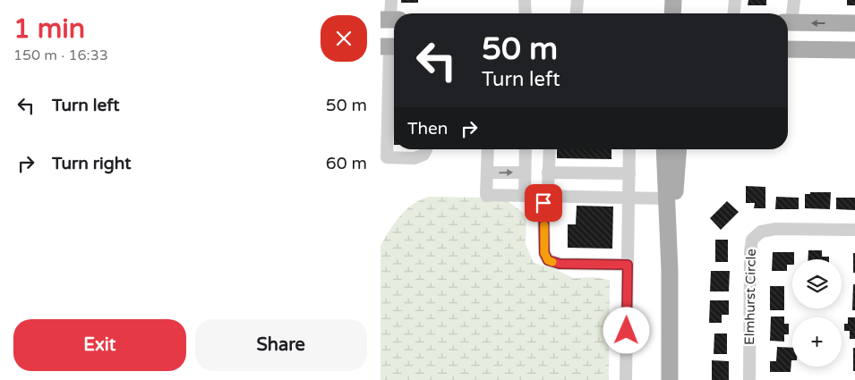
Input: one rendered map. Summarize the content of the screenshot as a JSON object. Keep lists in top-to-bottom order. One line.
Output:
{"streets":{"street":["Elmhurst Circle"]},"page":{"heading":["1 min","150 m · 16:33"],"turn":["50 m","Turn left"],"list":[{"name":"Turn left","value":"50 m"},{"name":"Turn right","value":"60 m"}],"then":"Then","map_buttons":"+","buttons":["Exit","Share"]}}
